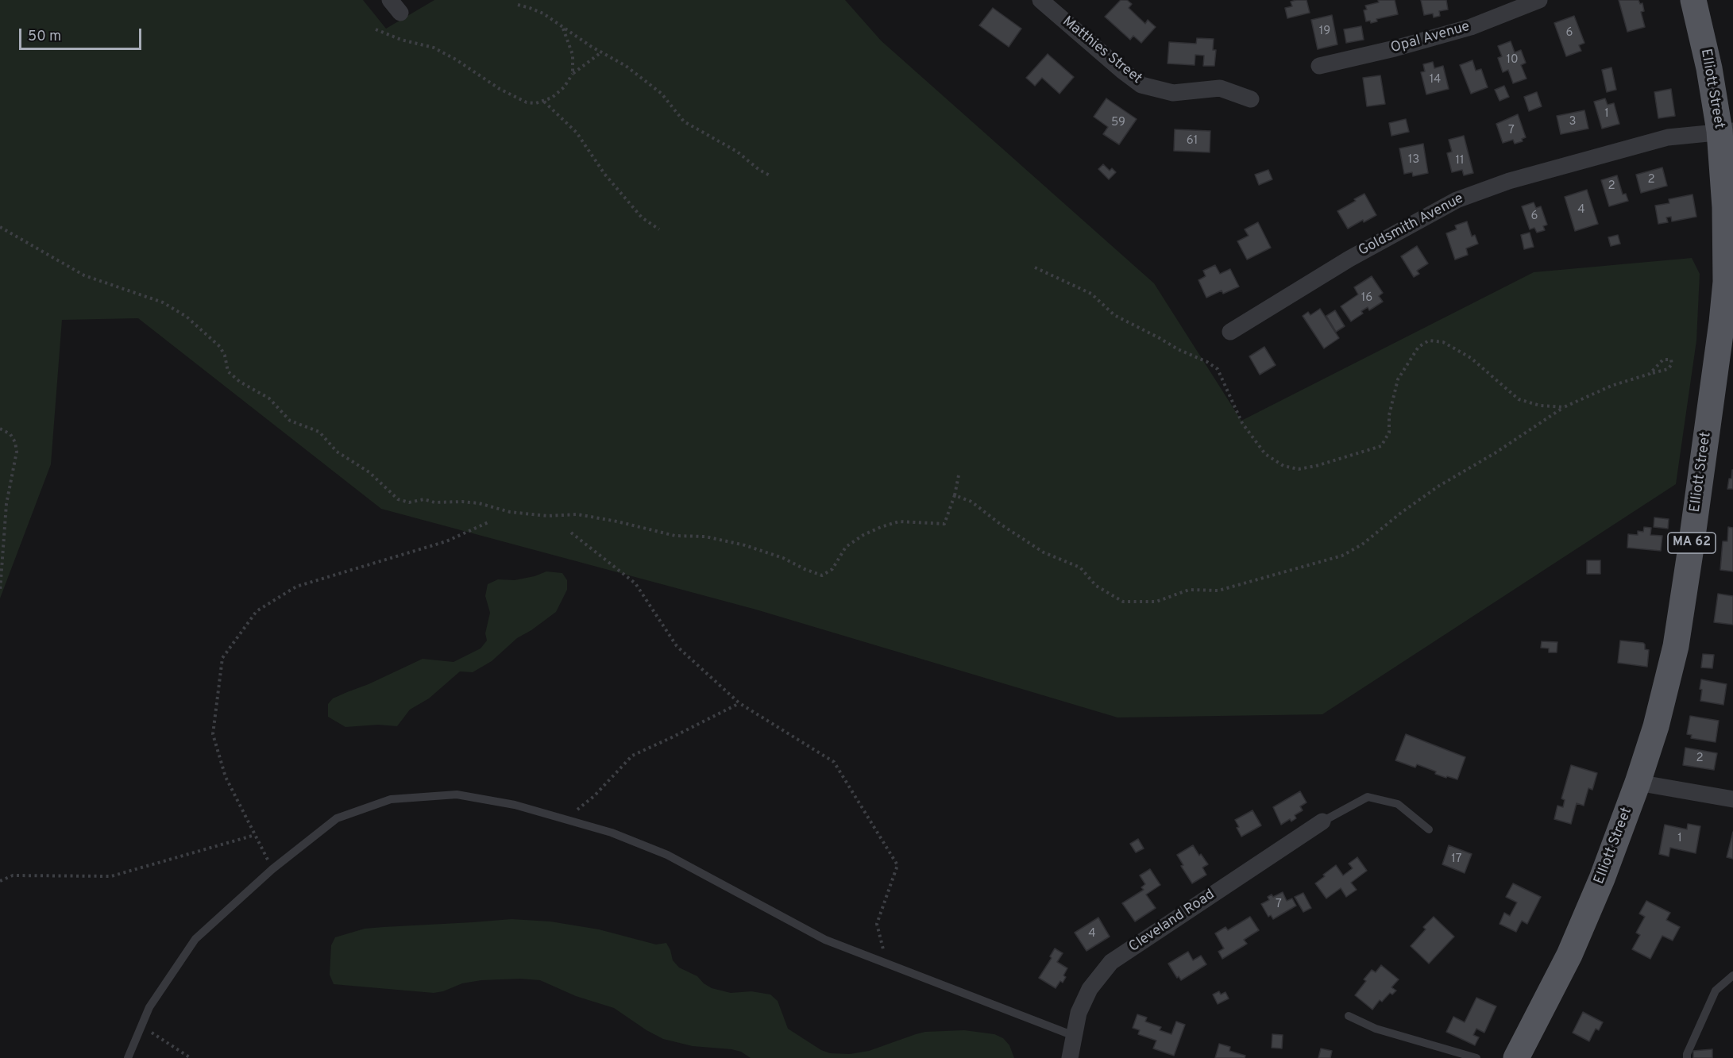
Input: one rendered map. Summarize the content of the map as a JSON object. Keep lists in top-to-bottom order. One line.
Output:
{"streets":{"main road":["Elliott Street","MA 62"],"street":["Opal Avenue","Matthies Street","Goldsmith Avenue","Cleveland Road"]},"crossings":[["Elliott Street","Goldsmith Avenue"]],"house_numbers":["19","6","10","14","1","3","59","7","61","13","11","2","2","4","6","16","2","1","17","7","4"],"scale_bar":"50 m"}
